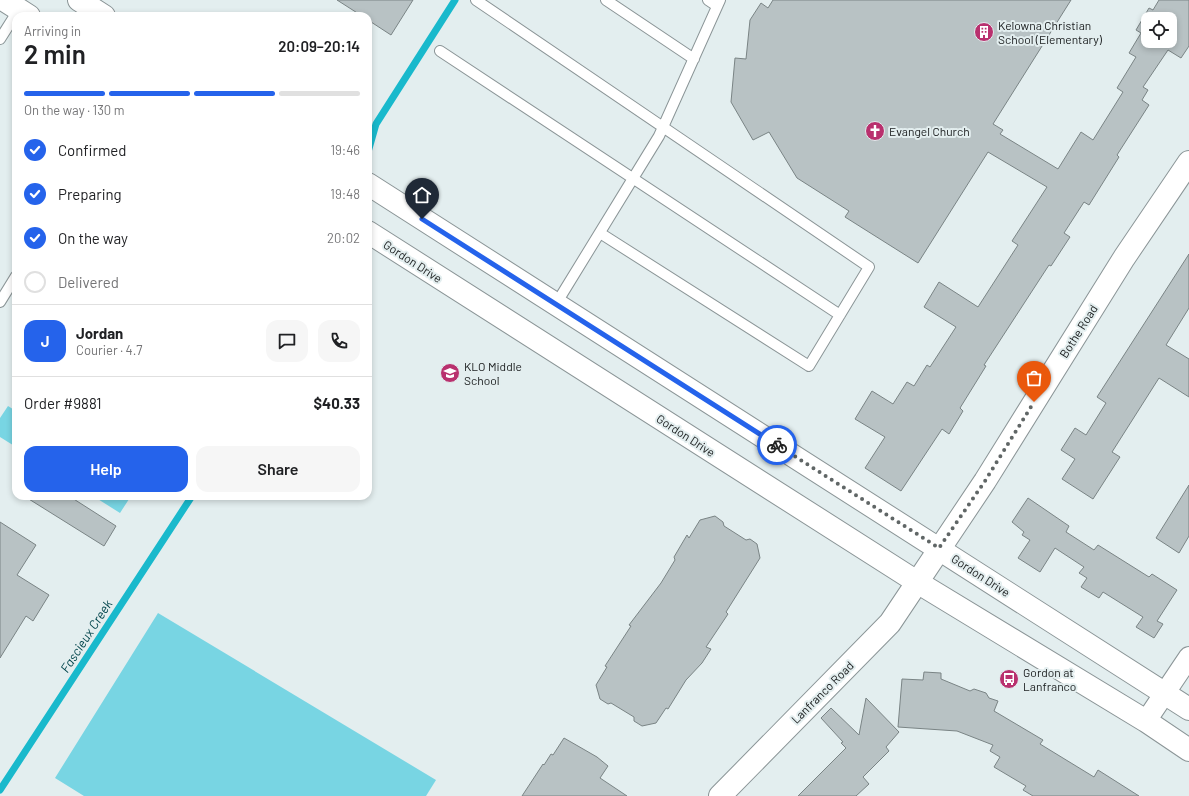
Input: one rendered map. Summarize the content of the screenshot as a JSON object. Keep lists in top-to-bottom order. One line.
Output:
{"streets":{"main road":["Gordon Drive","Bothe Road","Lanfranco Road"]},"crossings":[["Gordon Drive","Bothe Road"],["Gordon Drive","Lanfranco Road"],["Bothe Road","Lanfranco Road"]],"water":["Fascieux Creek"],"places":{"building":["Kelowna Christian School (Elementary)"],"church":["Evangel Church"],"school or university":["KLO Middle School"],"bus stop":["Gordon at Lanfranco"]},"page":{"heading":["2 min","Arriving in","20:09–20:14"],"panel":["Jordan","Courier · 4.7","Order #9881","$40.33"],"bar":"On the way · 130 m","list":[["Confirmed","19:46"],["Preparing","19:48"],["On the way","20:02"],"Delivered"],"round":"J","buttons":["Help","Share"]}}
